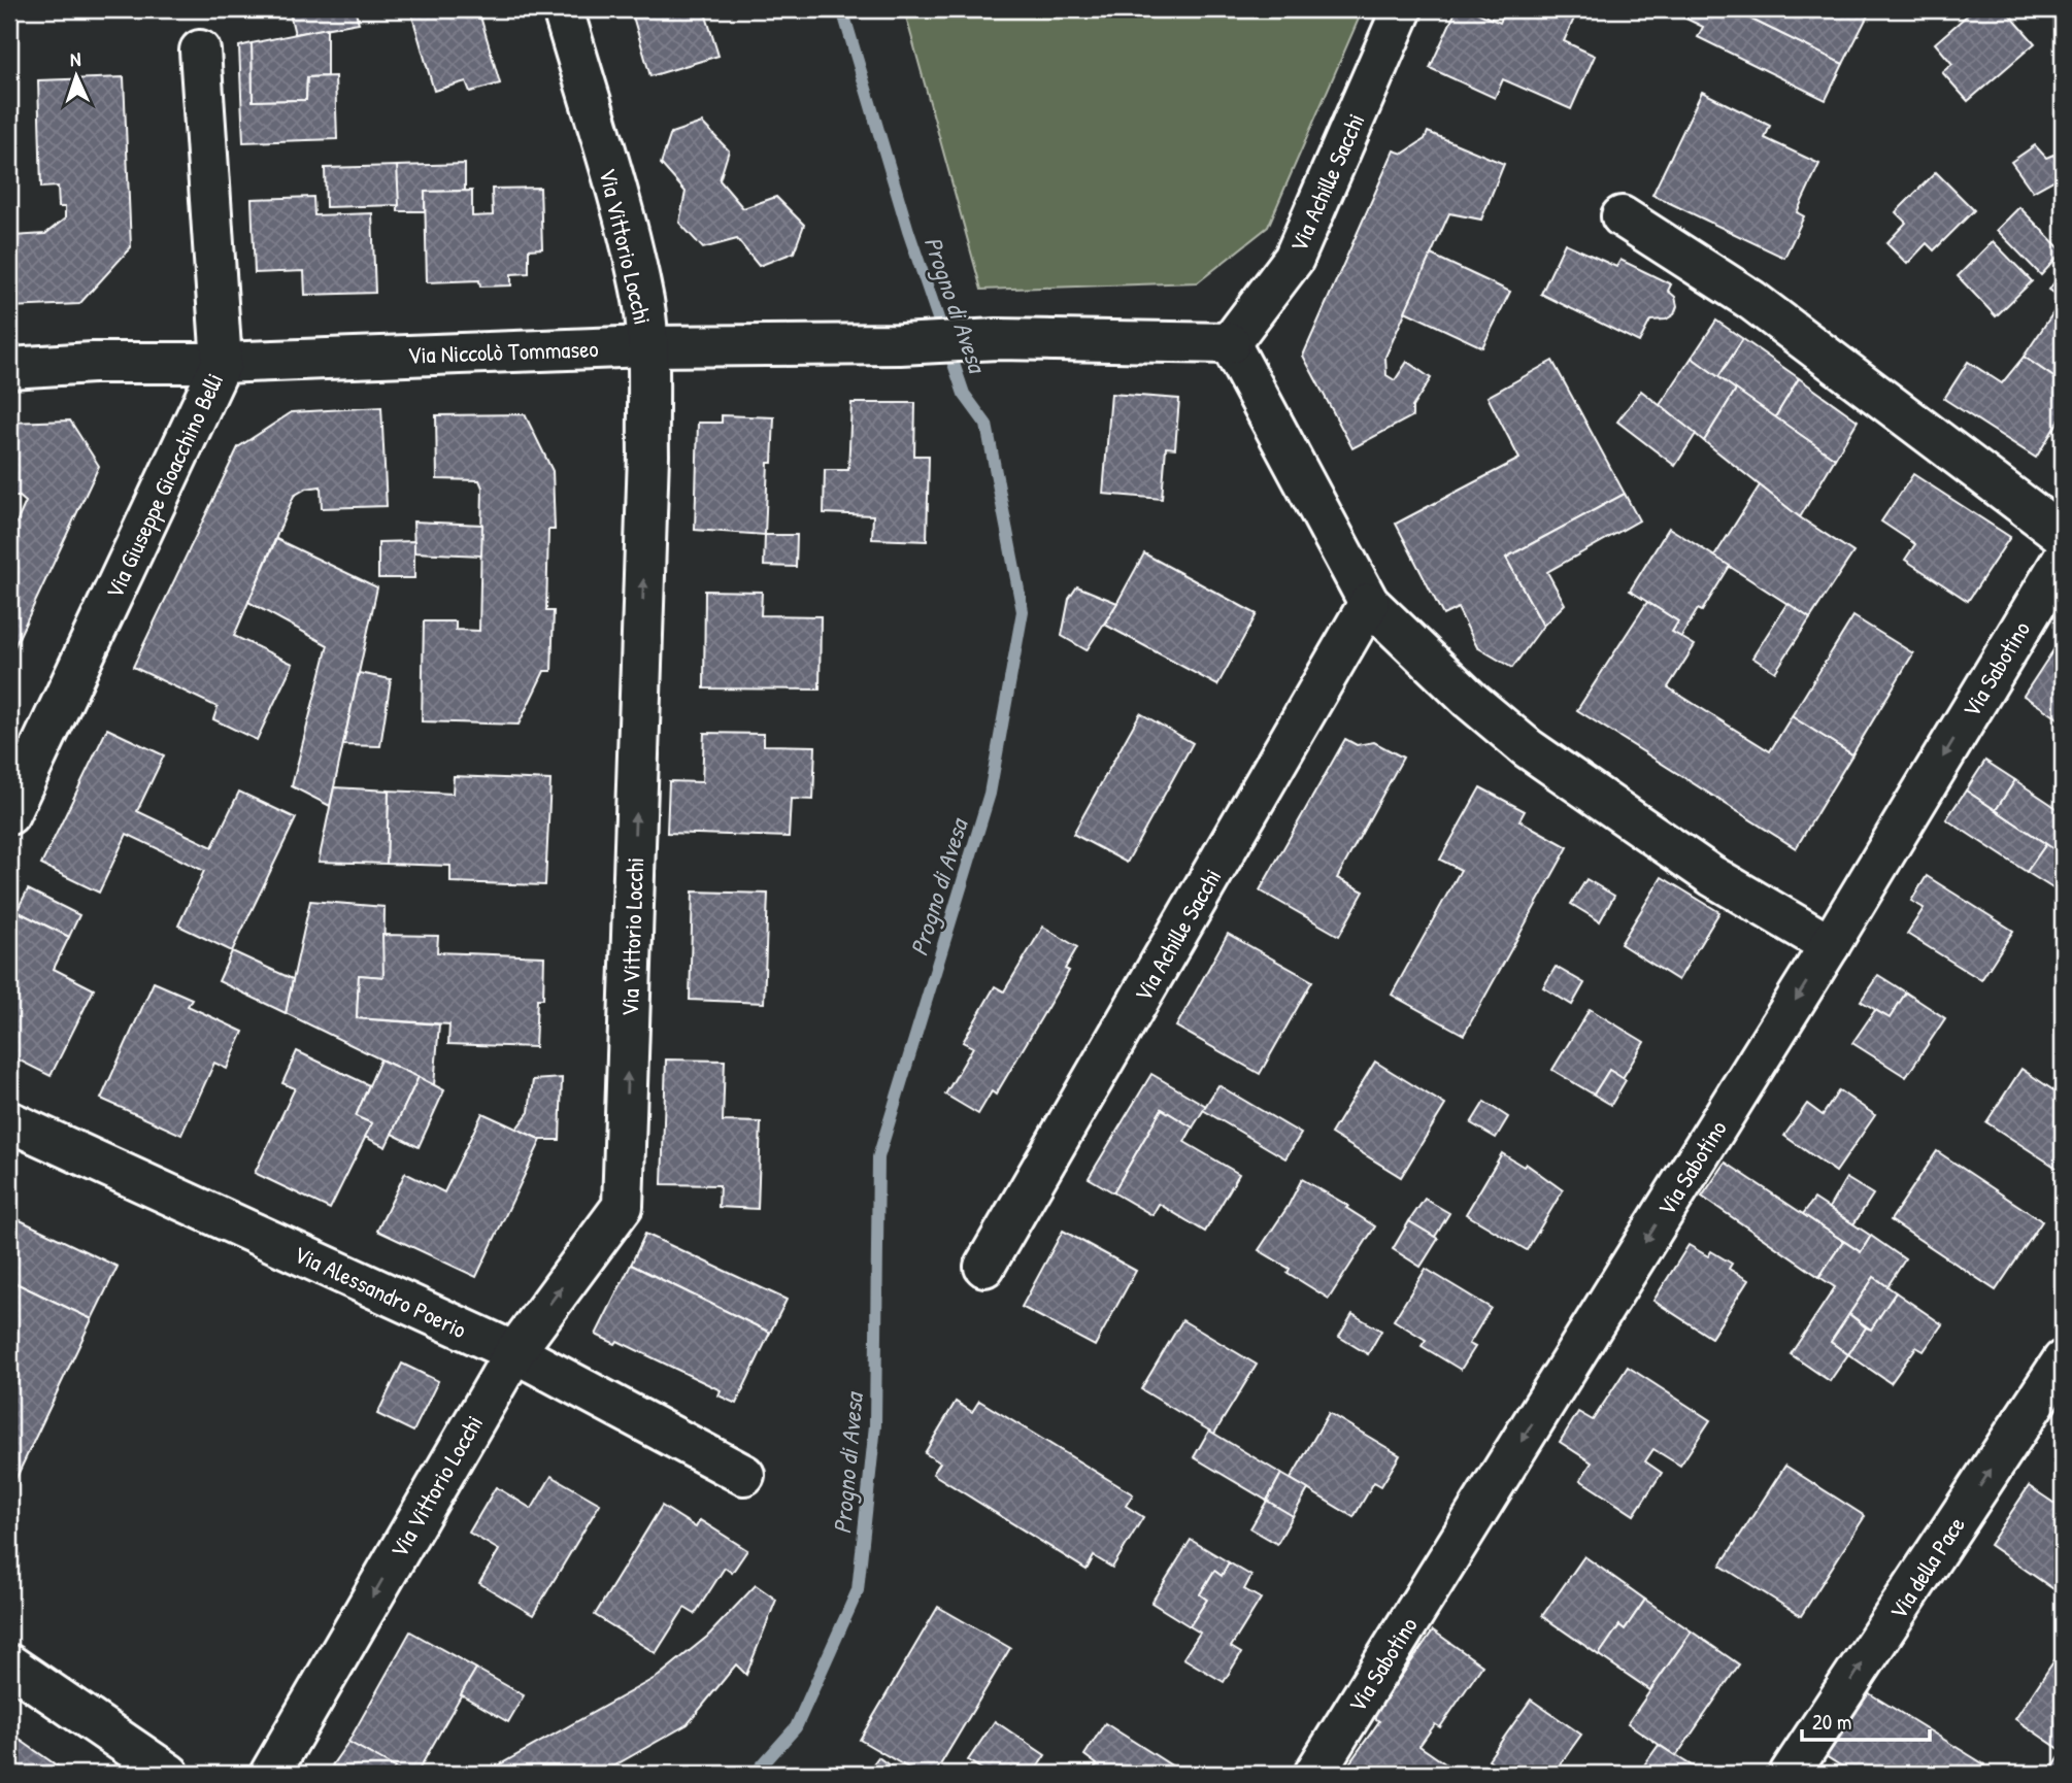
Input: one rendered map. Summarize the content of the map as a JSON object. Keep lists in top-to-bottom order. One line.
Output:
{"streets":{"street":["Via Achille Sacchi","Via Vittorio Locchi","Via Niccolò Tommaseo","Via Giuseppe Gioacchino Belli","Via Sabotino","Via Alessandro Poerio","Via della Pace"]},"crossings":[["Via Achille Sacchi","Via Niccolò Tommaseo"],["Via Vittorio Locchi","Via Niccolò Tommaseo"],["Via Vittorio Locchi","Via Alessandro Poerio"],["Via Niccolò Tommaseo","Via Giuseppe Gioacchino Belli"]],"one_way":["Via Sabotino","Via della Pace"],"water":["Progno di Avesa"],"scale_bar":"20 m","north":"top"}
